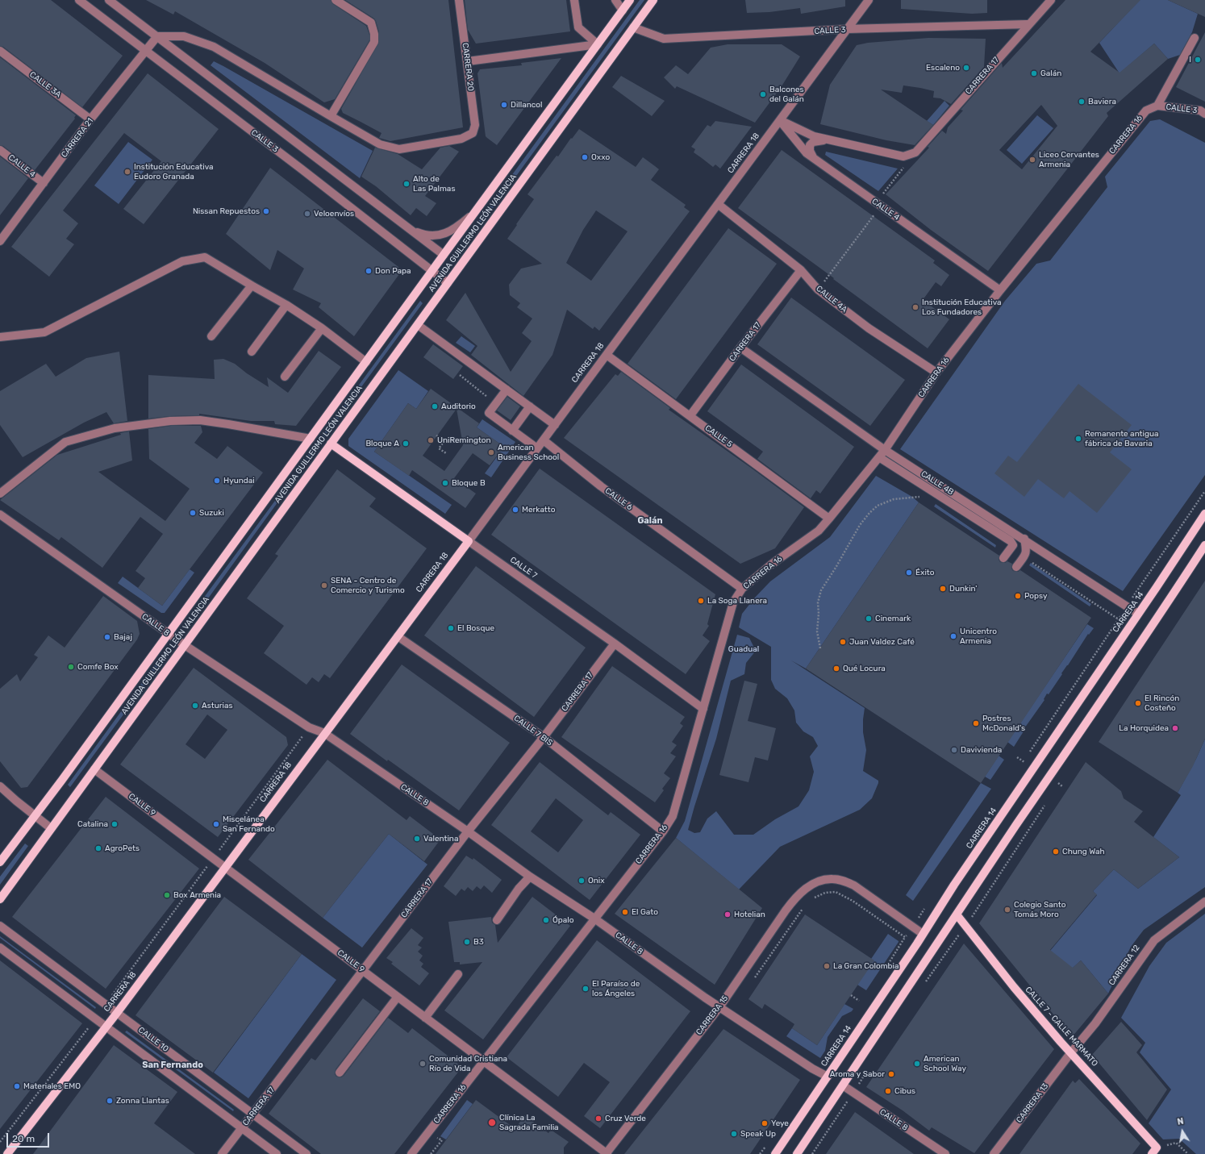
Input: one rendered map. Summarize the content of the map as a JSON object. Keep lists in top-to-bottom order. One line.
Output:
{"streets":{"main road":["CARRERA 18","AVENIDA GUILLERMO LEÓN VALENCIA","CALLE 7","CARRERA 14","CALLE 7 - CALLE MARMATO"],"street":["CALLE 3","CARRERA 20","CARRERA 17","CALLE 3A","CARRERA 16","CARRERA 21","CALLE 4","CALLE 4A","CALLE 5","CALLE 4B","CALLE 6","CALLE 8","CALLE 7 BIS","CALLE 9","CARRERA 12","CARRERA 15","CALLE 10","CARRERA 13"]},"crossings":[["CALLE 3","CARRERA 17"],["CALLE 3","CARRERA 16"],["CALLE 3","CARRERA 21"],["CALLE 3","CARRERA 18"],["CALLE 3","AVENIDA GUILLERMO LEÓN VALENCIA"],["CARRERA 17","CALLE 4A"],["CARRERA 17","CALLE 5"],["CARRERA 17","CALLE 4B"],["CARRERA 17","CALLE 7"],["CARRERA 17","CALLE 8"],["CARRERA 17","CALLE 7 BIS"],["CARRERA 17","CALLE 9"],["CARRERA 17","CALLE 10"],["CALLE 3A","CARRERA 21"],["CARRERA 16","CALLE 4"],["CARRERA 16","CALLE 4A"],["CARRERA 16","CALLE 5"],["CARRERA 16","CALLE 4B"],["CARRERA 16","CALLE 6"],["CARRERA 16","CALLE 7"],["CARRERA 16","CALLE 8"],["CARRERA 16","CALLE 7 BIS"],["CARRERA 16","CALLE 9"],["CARRERA 21","CALLE 4"],["CARRERA 18","CALLE 4"],["CARRERA 18","CALLE 4A"],["CARRERA 18","CALLE 5"],["CARRERA 18","CALLE 6"],["CARRERA 18","CALLE 7"],["CARRERA 18","CALLE 8"],["CARRERA 18","CALLE 7 BIS"],["CARRERA 18","CALLE 9"],["CARRERA 18","CALLE 10"],["AVENIDA GUILLERMO LEÓN VALENCIA","CALLE 7"],["AVENIDA GUILLERMO LEÓN VALENCIA","CALLE 8"],["AVENIDA GUILLERMO LEÓN VALENCIA","CALLE 9"],["CALLE 4B","CARRERA 14"],["CARRERA 14","CALLE 8"],["CALLE 8","CARRERA 15"],["CALLE 9","CARRERA 15"],["CARRERA 12","CALLE 7 - CALLE MARMATO"],["CARRERA 12","CARRERA 13"],["CALLE 7 - CALLE MARMATO","CARRERA 13"]],"districts":["Galán","San Fernando"],"parks":["Guadual"],"places":["I","Escaleno","Galán","Balcones del Galán","Baviera","Dillancol","Oxxo","Liceo Cervantes Armenia","Institución Educativa Eudoro Granada","Alto de Las Palmas","Nissan Repuestos","Veloenvíos","Don Papa","Institución Educativa Los Fundadores","Auditorio","Remanente antigua fábrica de Bavaria","UniRemington","Bloque A","American Business School","Hyundai","Bloque B","Merkatto","Suzuki","Éxito","SENA - Centro de Comercio y Turismo","Dunkin'","Popsy","La Soga Llanera","Cinemark","El Bosque","Unicentro Armenia","Bajaj","Juan Valdez Café","Comfe Box","Qué Locura","El Rincón Costeño","Asturias","Postres McDonald's","La Horquidea","Davivienda","Catalina","Miscelánea San Fernando","Valentina","AgroPets","Chung Wah","Onix","Box Armenia","Colegio Santo Tomás Moro","El Gato","Hotelian","Ópalo","B3","La Gran Colombia","El Paraíso de los Ángeles","Comunidad Cristiana Río de Vida","American School Way","Aroma y Sabor","Materiales EMO","Cibus","Zonna Llantas","Cruz Verde","Clínica La Sagrada Familia","Yeye","Speak Up"],"scale_bar":"20 m","north":"top"}
